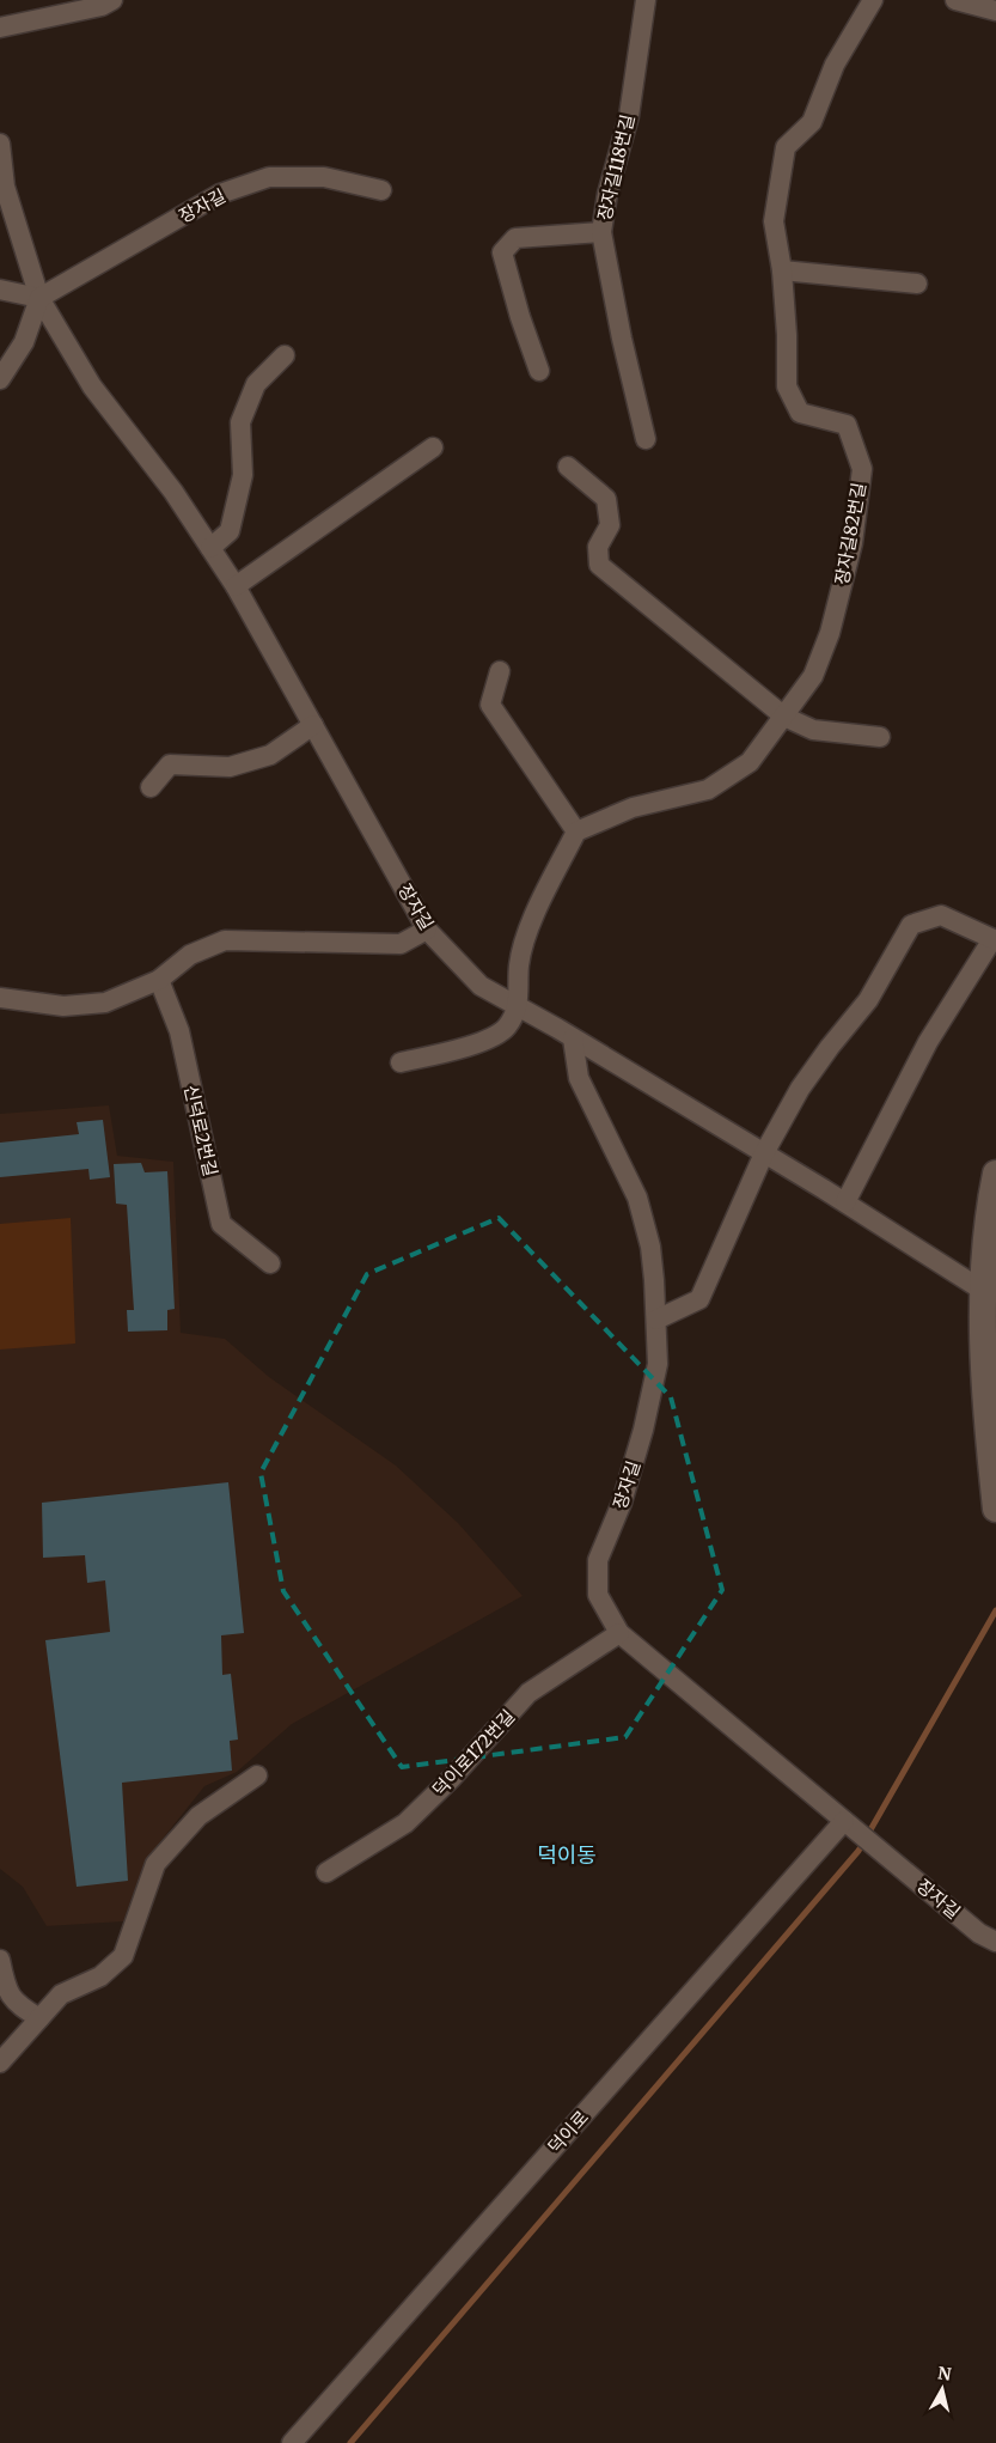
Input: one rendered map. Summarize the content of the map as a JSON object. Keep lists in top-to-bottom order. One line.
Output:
{"streets":{"street":["장자길118번길","장자길","장자길82번길","신덕로2번길","덕이로172번길","덕이로"]},"crossings":[["장자길","덕이로172번길"],["장자길","덕이로"]],"districts":["덕이동"],"north":"top"}
